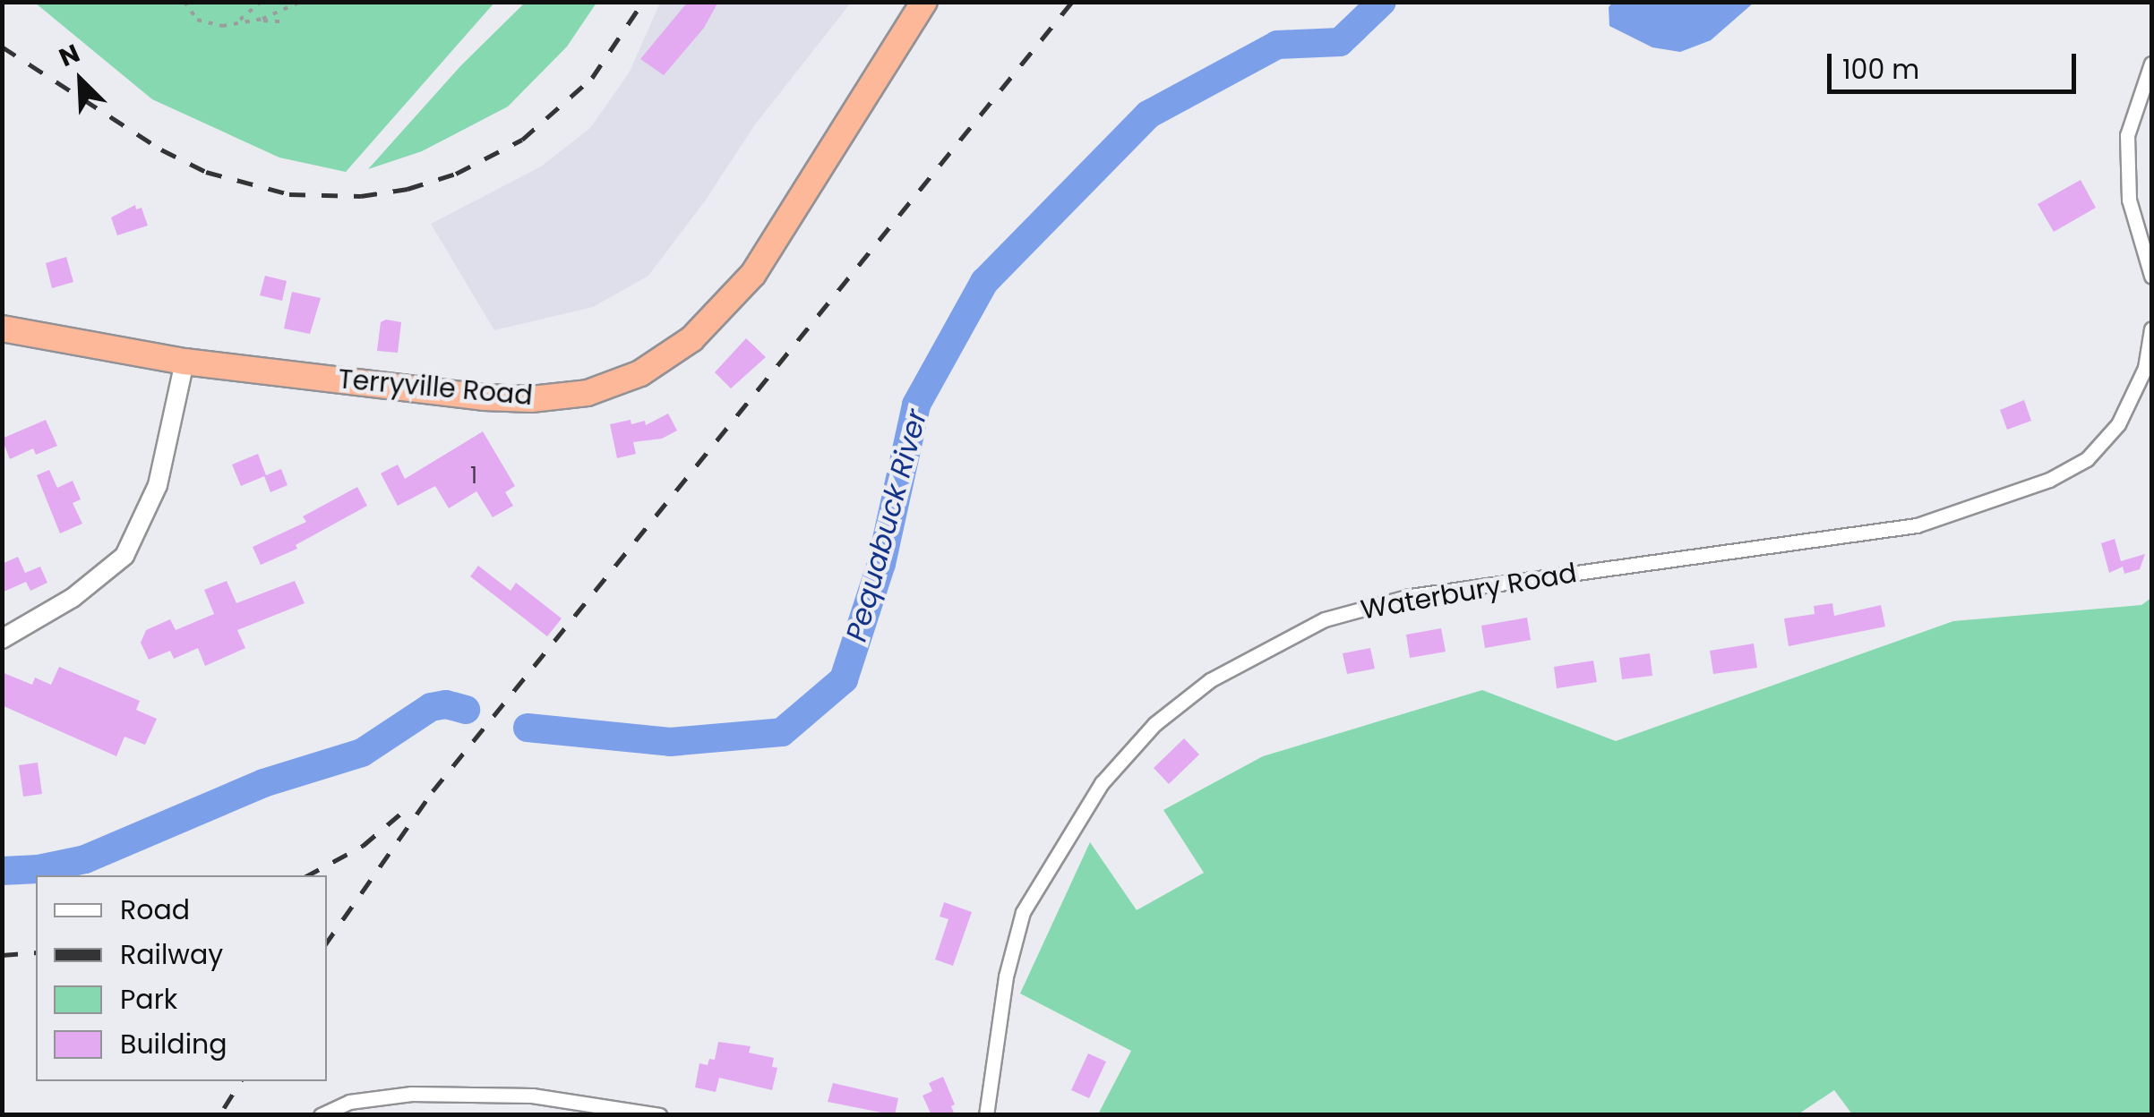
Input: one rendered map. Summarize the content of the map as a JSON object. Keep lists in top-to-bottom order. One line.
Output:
{"streets":{"highway":["Terryville Road"],"street":["Waterbury Road"]},"water":["Pequabuck River"],"house_numbers":["1"],"legend":["Road","Railway","Park","Building"],"scale_bar":"100 m","north":"top left"}
